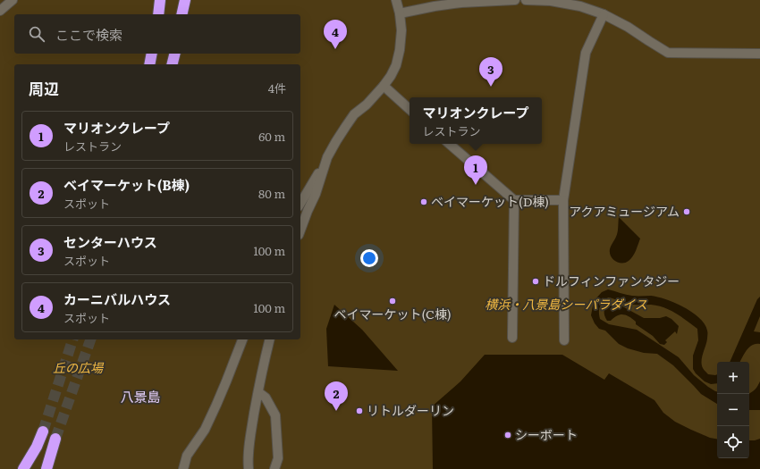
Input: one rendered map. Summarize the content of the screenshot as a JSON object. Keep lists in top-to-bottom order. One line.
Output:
{"districts":["八景島"],"parks":["横浜・八景島シーパラダイス","丘の広場"],"places":["ベイマーケット(D棟)","アクアミュージアム","ドルフィンファンタジー","ベイマーケット(C棟)","リトルダーリン","シーボート"],"page":{"search":"ここで検索","pins":["4","3","1","2"],"heading":["周辺","4件"],"popup":["マリオンクレープ","レストラン"],"list":[{"mark":"1","name":"マリオンクレープ","note":"レストラン","value":"60 m"},{"mark":"2","name":"ベイマーケット(B棟)","note":"スポット","value":"80 m"},{"mark":"3","name":"センターハウス","note":"スポット","value":"100 m"},{"mark":"4","name":"カーニバルハウス","note":"スポット","value":"100 m"}],"map_buttons":["+","−"]}}
